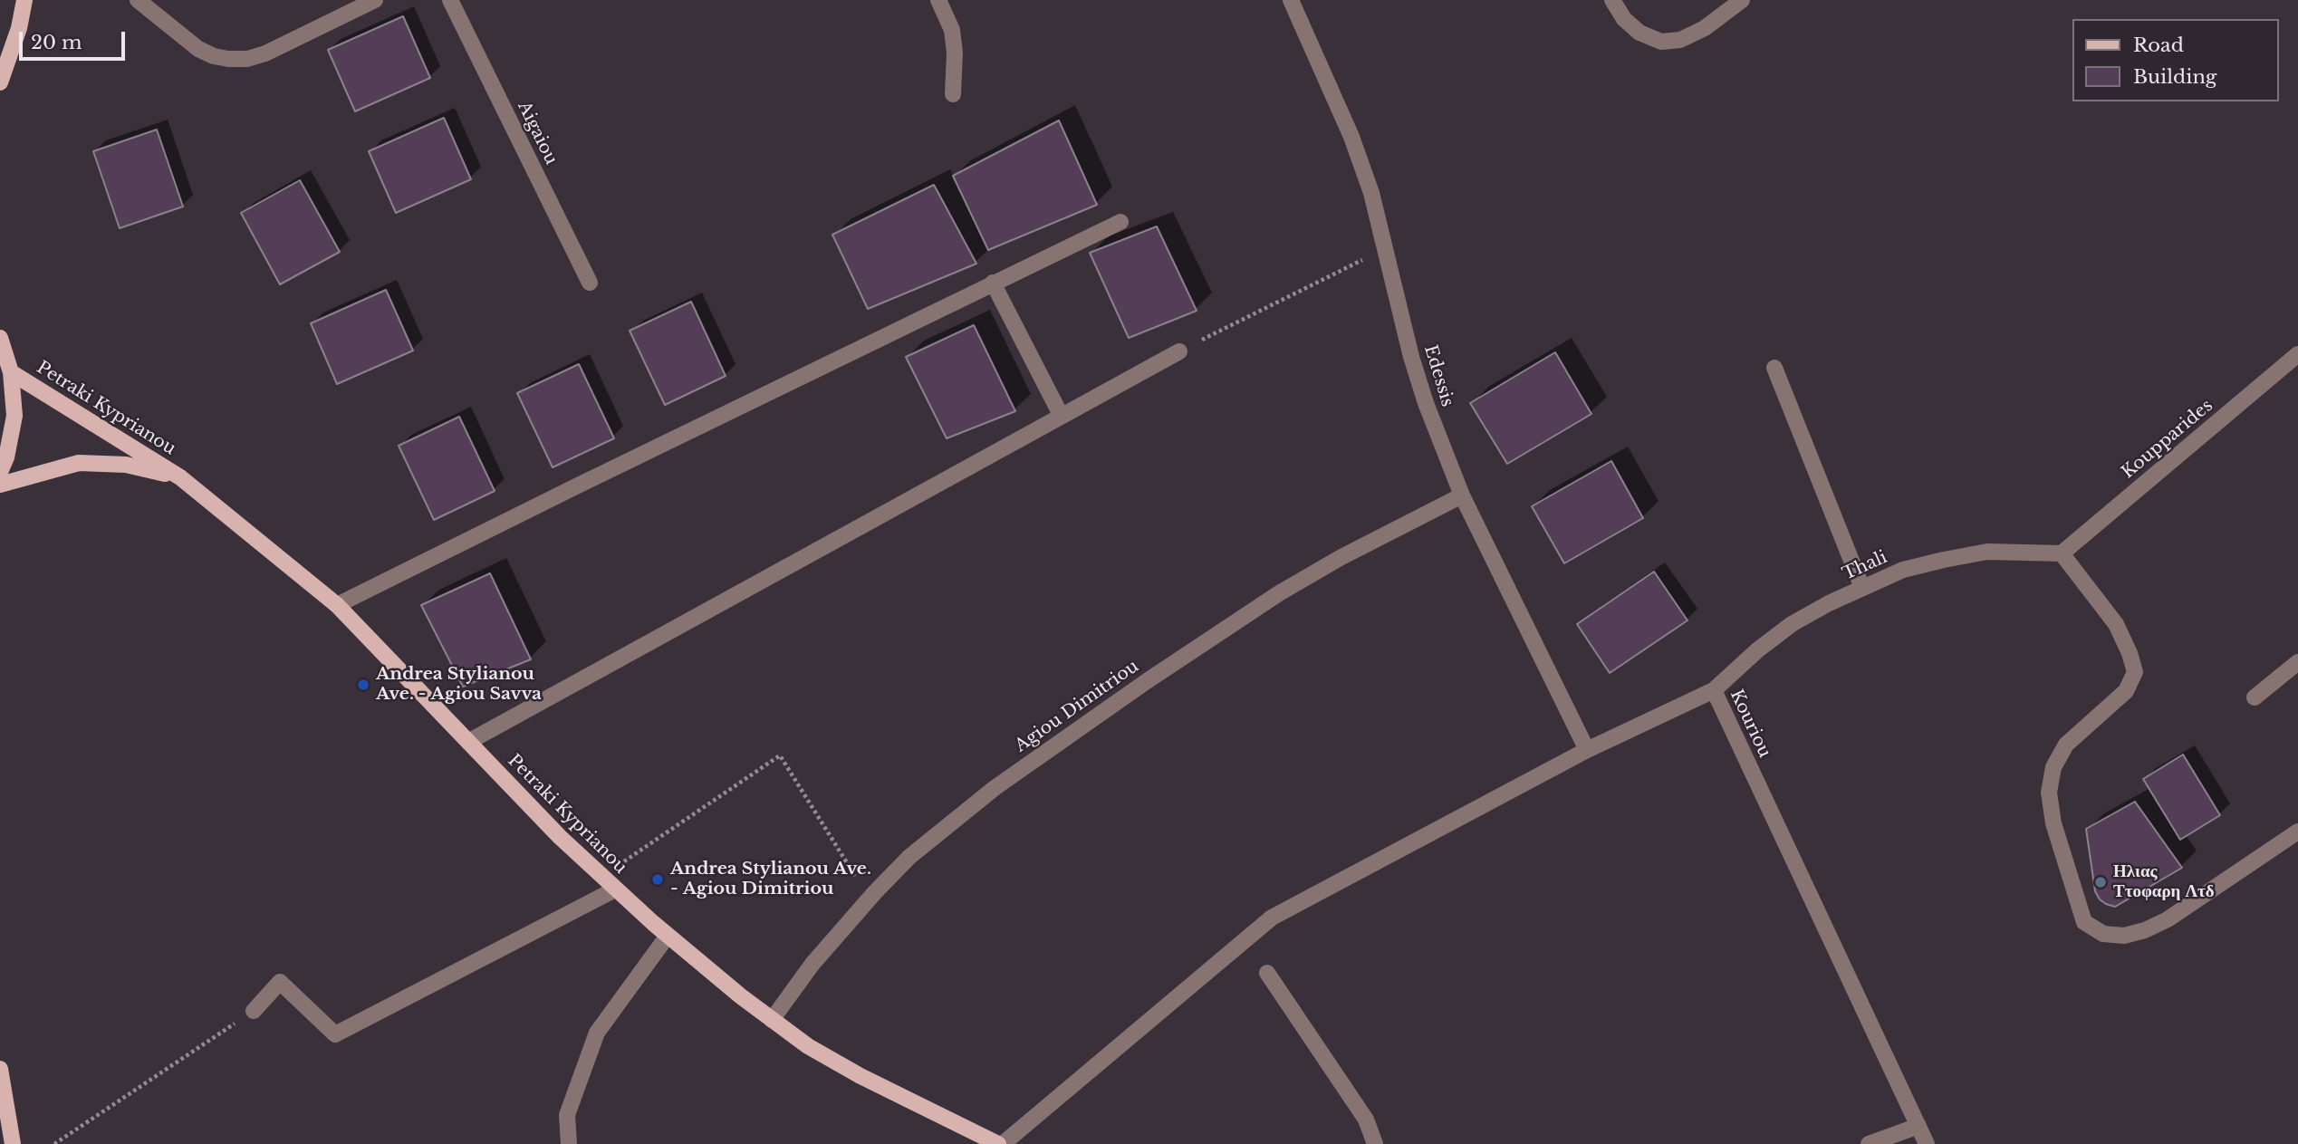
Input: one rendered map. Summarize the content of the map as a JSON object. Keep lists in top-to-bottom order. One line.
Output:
{"streets":{"main road":["Petraki Kyprianou"],"street":["Aigaiou","Edessis","Koupparides","Thali","Agiou Dimitriou","Kouriou"]},"crossings":[["Edessis","Agiou Dimitriou"],["Edessis","Kouriou"],["Petraki Kyprianou","Agiou Dimitriou"],["Petraki Kyprianou","Kouriou"],["Koupparides","Thali"],["Thali","Kouriou"]],"places":["Andrea Stylianou Ave. - Agiou Savva","Andrea Stylianou Ave. - Agiou Dimitriou","Ηλιας Ττοφαρη Λτδ"],"legend":["Road","Building"],"scale_bar":"20 m"}
